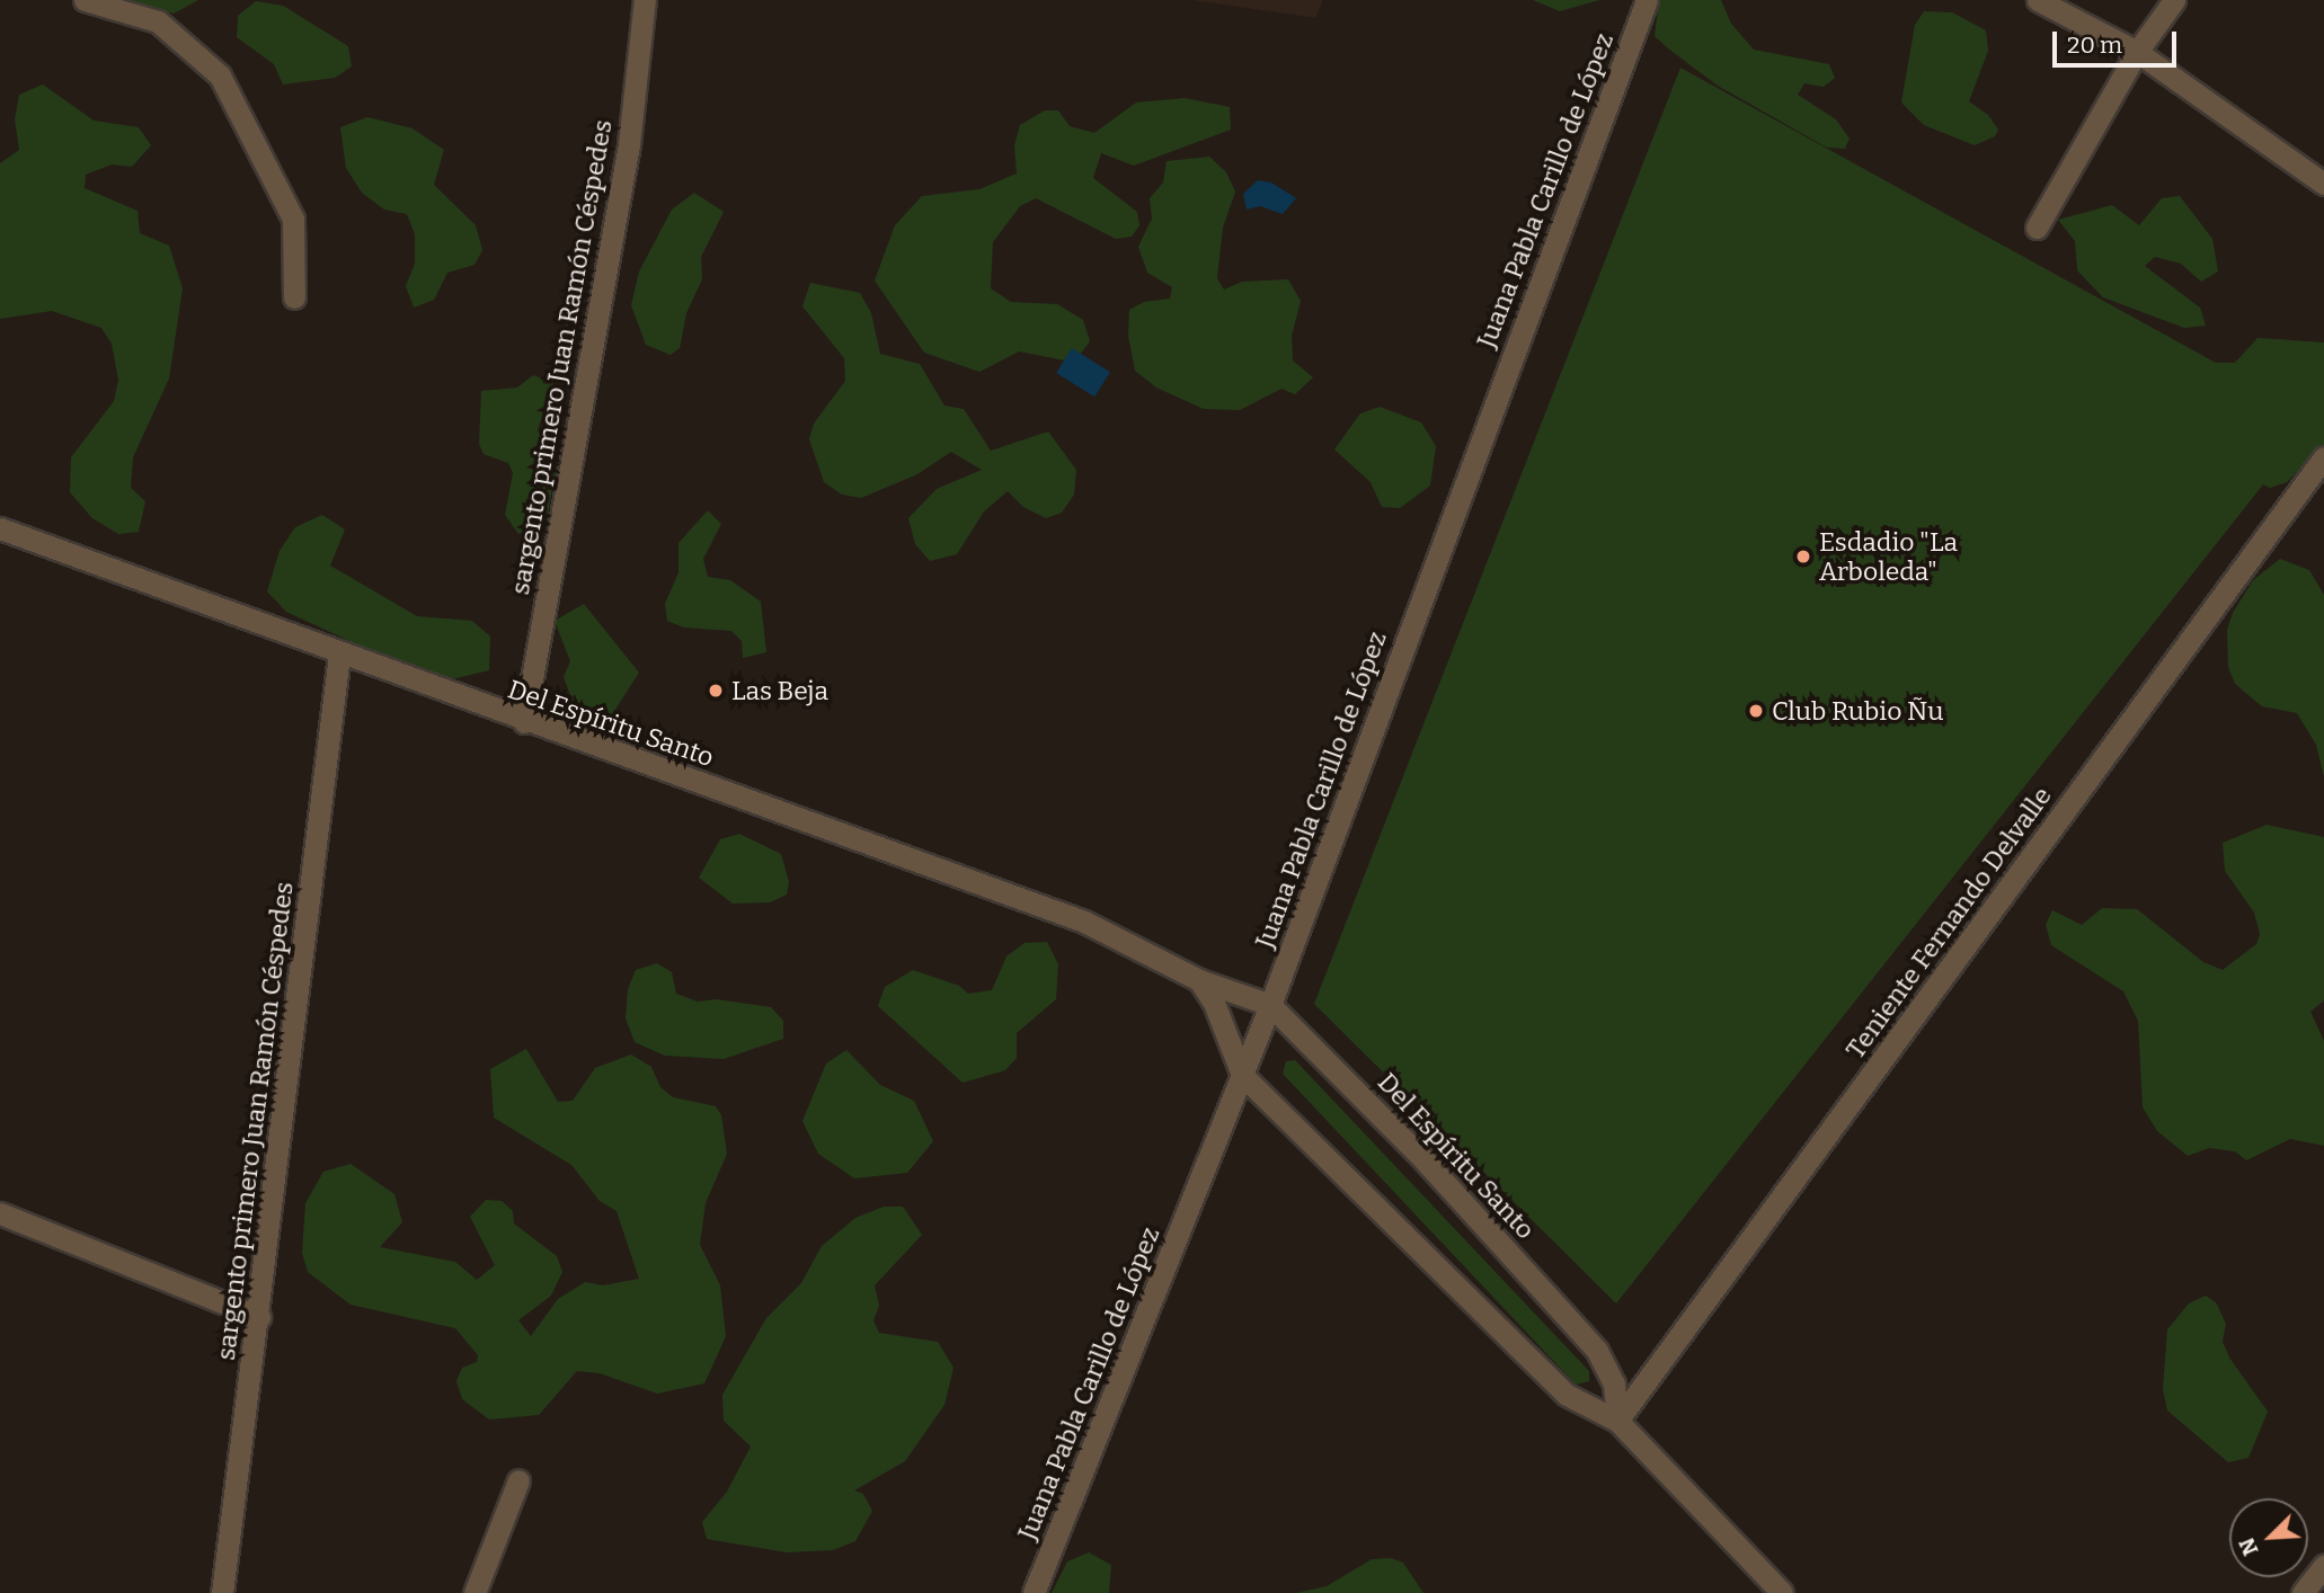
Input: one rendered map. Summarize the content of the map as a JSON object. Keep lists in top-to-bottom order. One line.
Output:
{"streets":{"street":["Juana Pabla Carillo de López","sargento primero Juan Ramón Céspedes","Del Espíritu Santo","Teniente Fernando Delvalle"]},"crossings":[["Juana Pabla Carillo de López","Del Espíritu Santo"],["sargento primero Juan Ramón Céspedes","Del Espíritu Santo"],["Del Espíritu Santo","Teniente Fernando Delvalle"]],"places":["Esdadio \"La Arboleda\"","Las Beja","Club Rubio Ñu"],"scale_bar":"20 m","north":"bottom left"}
